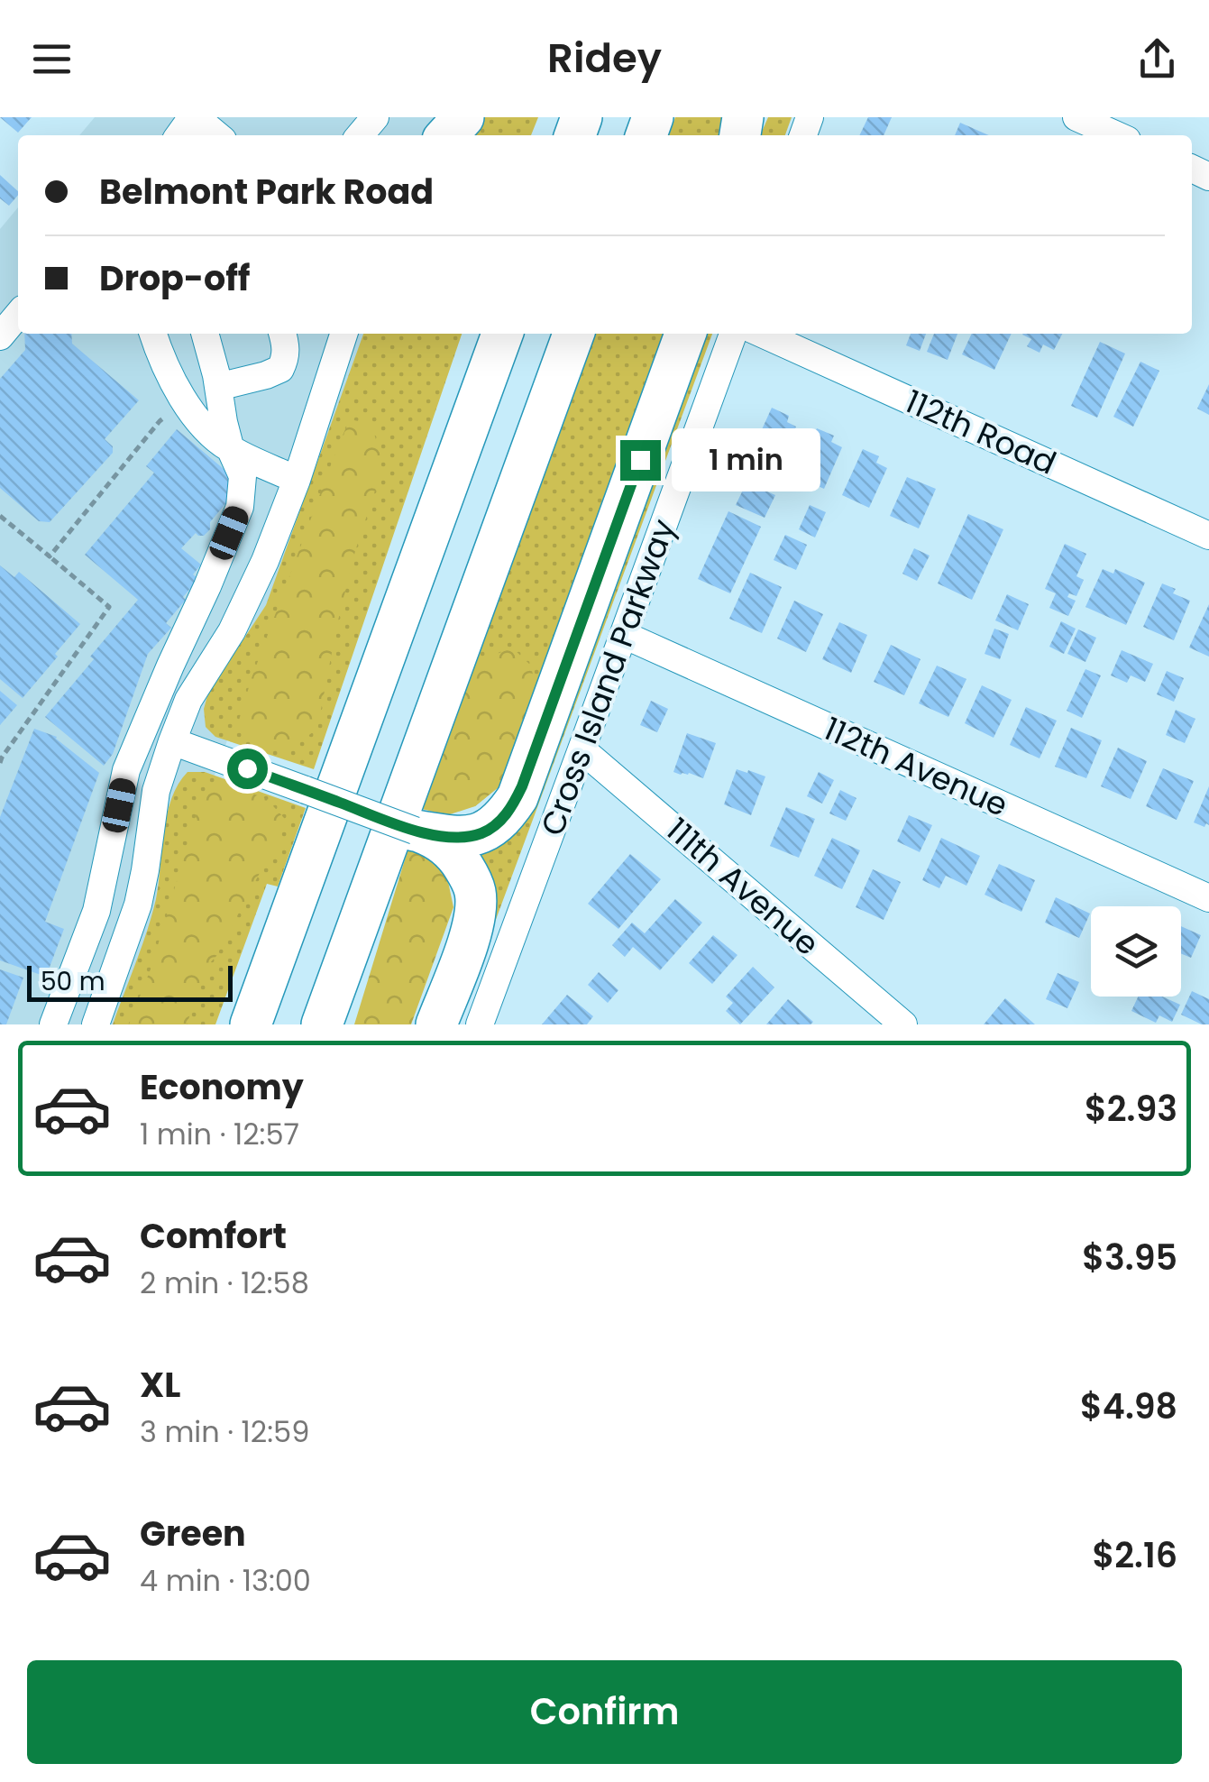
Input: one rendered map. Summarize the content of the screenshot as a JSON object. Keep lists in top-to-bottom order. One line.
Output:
{"streets":{"street":["112th Road","Cross Island Parkway","112th Avenue","111th Avenue"]},"crossings":[["Cross Island Parkway","112th Avenue"],["Cross Island Parkway","111th Avenue"]],"scale_bar":"50 m","page":{"header":"Ridey","banner":["Belmont Park Road","Drop-off"],"bubble":"1 min","scale":"50 m","list":[{"name":"Economy","note":"1 min · 12:57","value":"$2.93"},{"name":"Comfort","note":"2 min · 12:58","value":"$3.95"},{"name":"XL","note":"3 min · 12:59","value":"$4.98"},{"name":"Green","note":"4 min · 13:00","value":"$2.16"}],"buttons":"Confirm"}}
